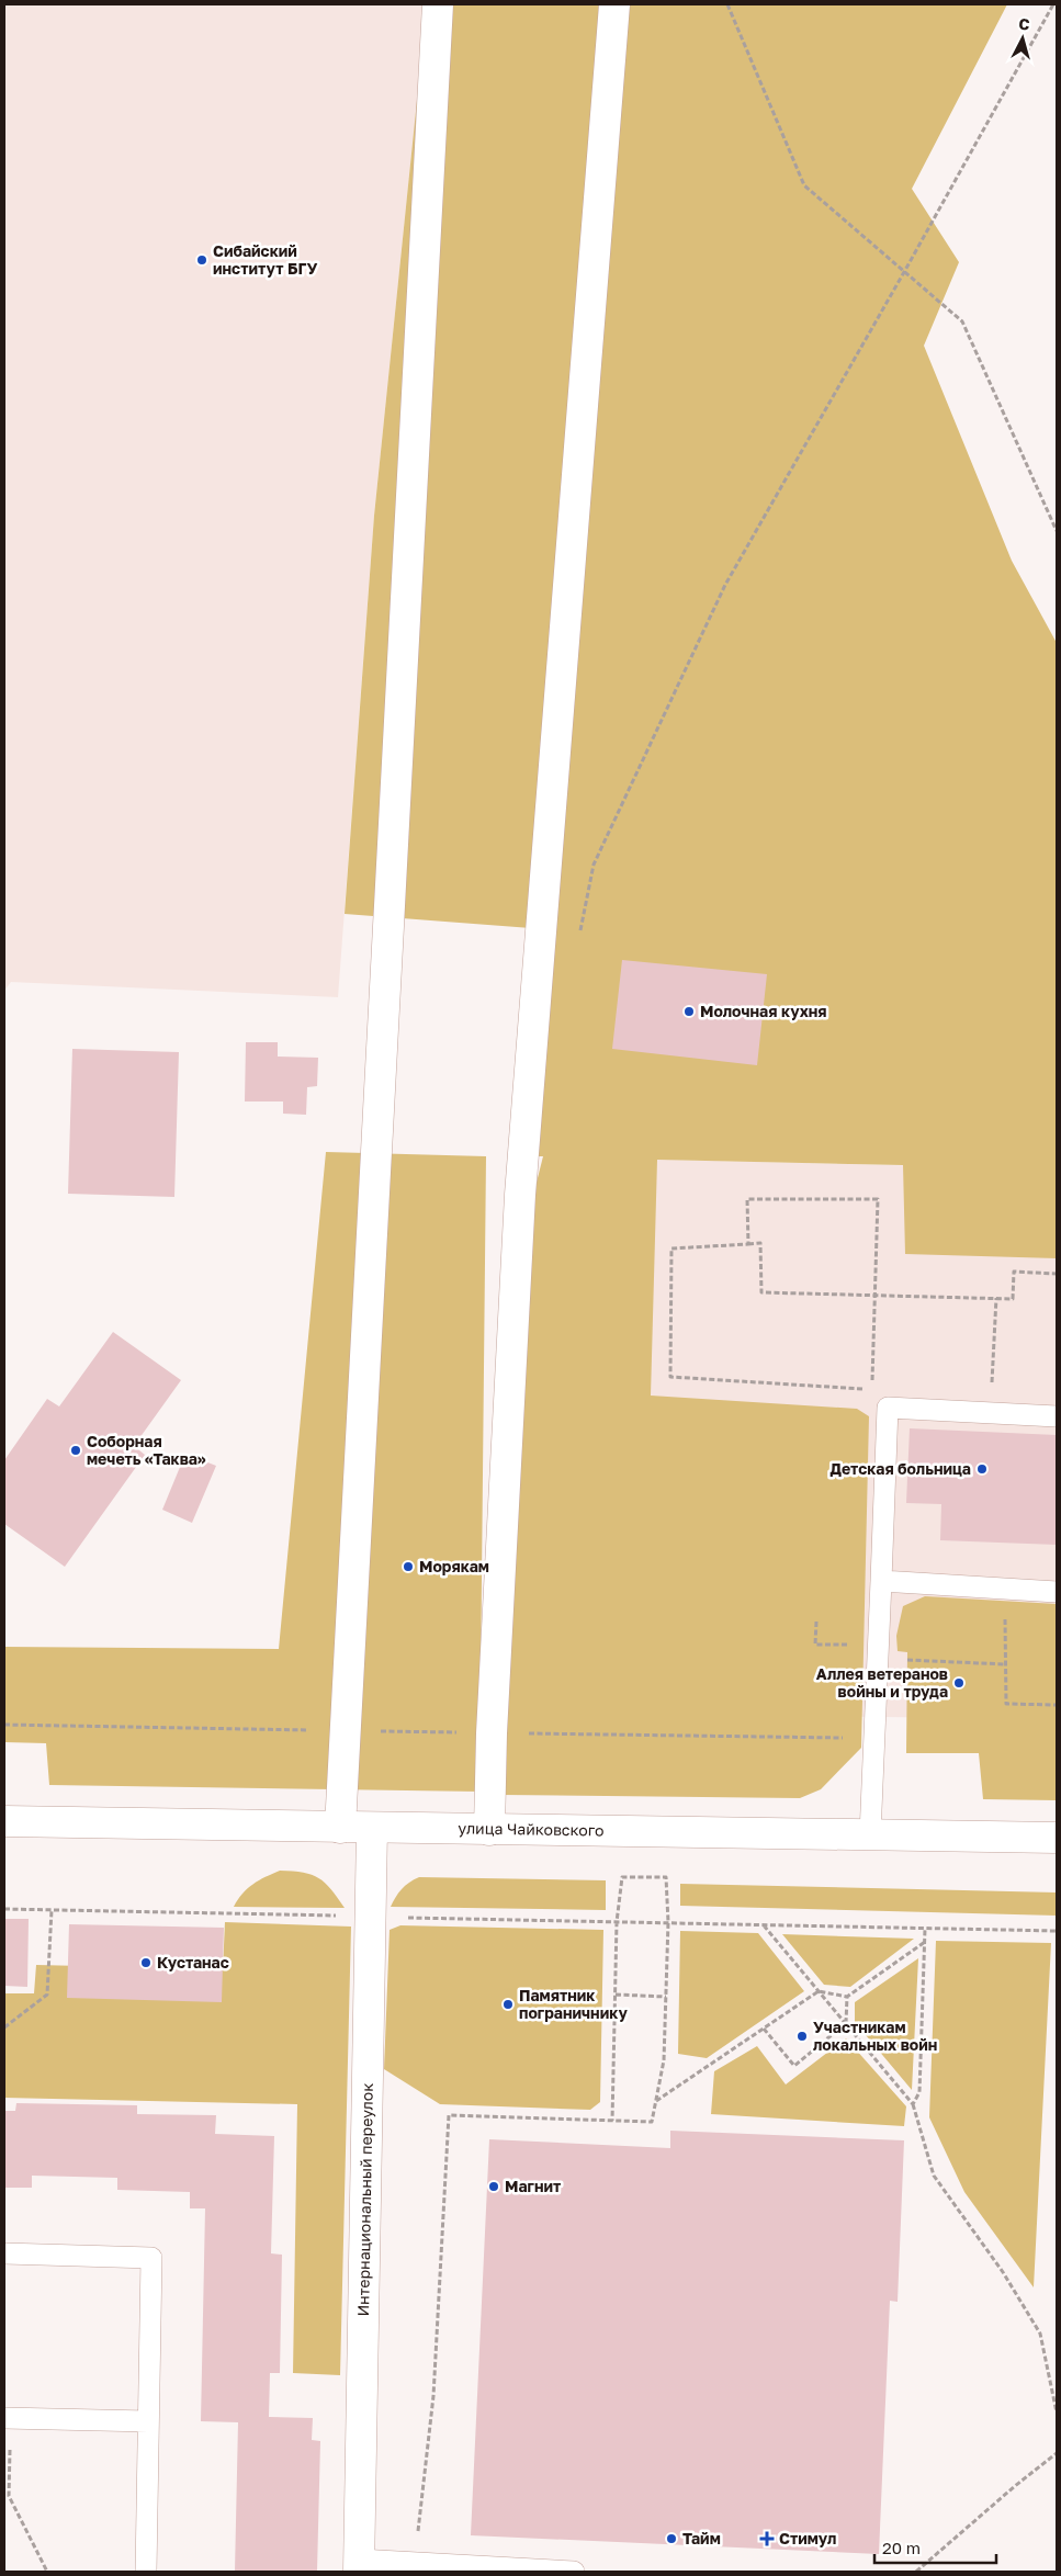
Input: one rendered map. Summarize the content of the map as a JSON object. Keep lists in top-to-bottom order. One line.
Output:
{"streets":{"street":["улица Чайковского","Интернациональный переулок"]},"crossings":[["улица Чайковского","Интернациональный переулок"]],"places":{"other":["Сибайский институт БГУ","Молочная кухня","Соборная мечеть «Таква»","Детская больница","Морякам","Аллея ветеранов войны и труда","Кустанас","Памятник пограничнику","Участникам локальных войн","Магнит","Тайм"],"health":["Стимул"]},"scale_bar":"20 m","north":"top"}
